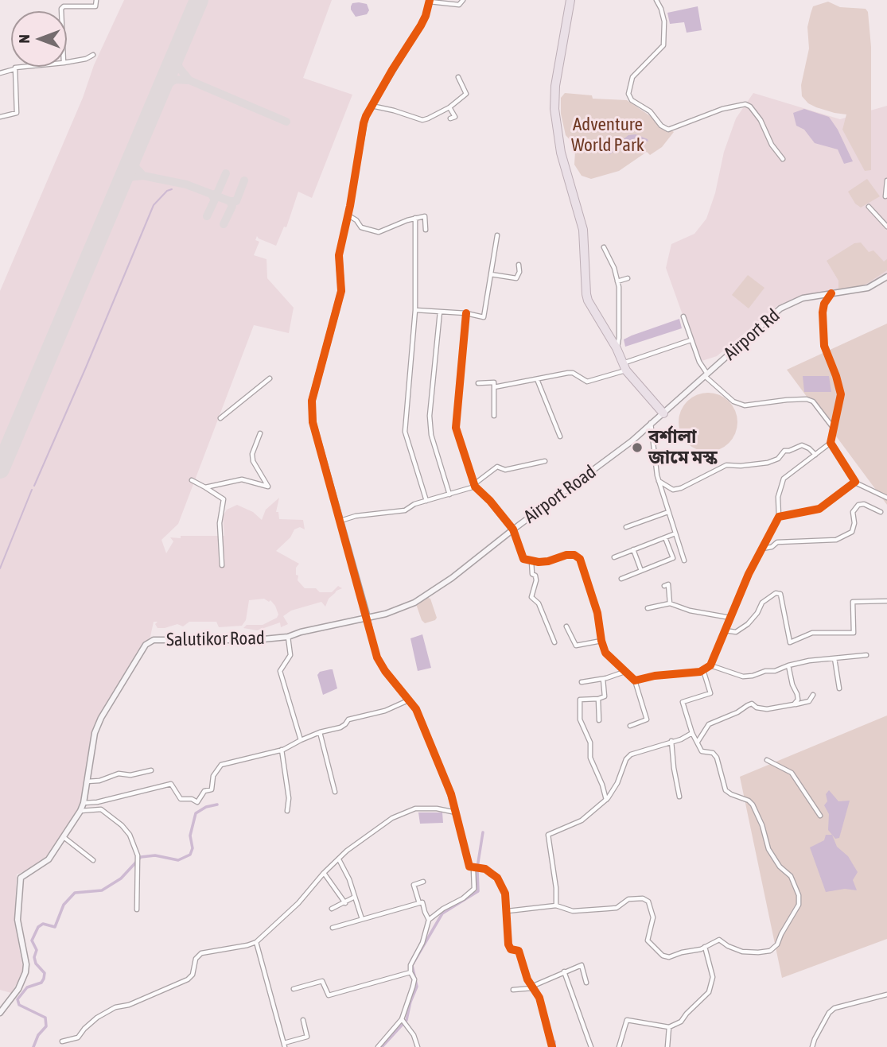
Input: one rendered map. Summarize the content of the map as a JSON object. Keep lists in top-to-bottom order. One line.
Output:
{"streets":{"main road":["Airport Rd","Airport Road","Salutikor Road"]},"crossings":[["Airport Rd","Airport Road"],["Airport Road","Salutikor Road"]],"parks":["Adventure World Park"],"places":["বর্শালা জামে মস্ক"],"north":"left"}
